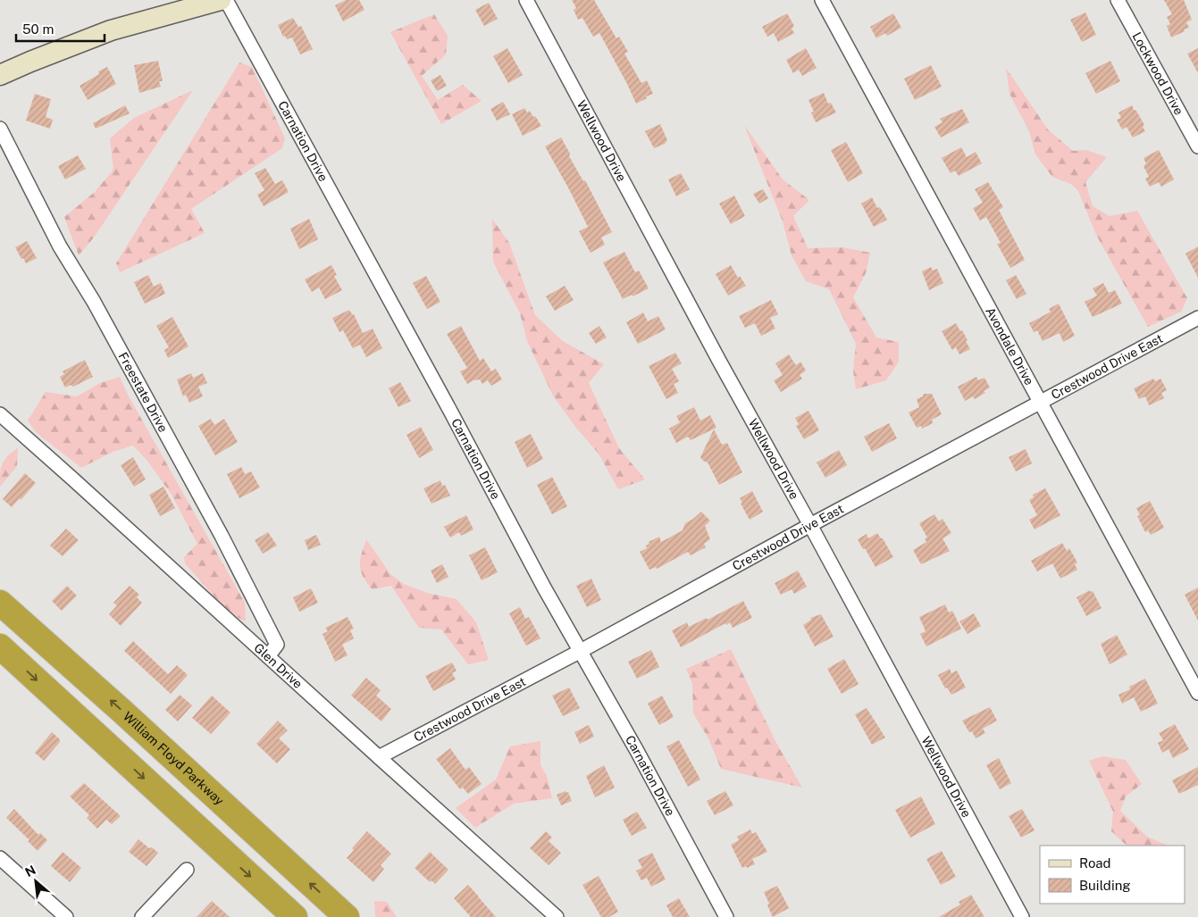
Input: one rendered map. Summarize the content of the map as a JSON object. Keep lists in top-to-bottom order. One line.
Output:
{"streets":{"highway":["William Floyd Parkway"],"street":["Lockwood Drive","Carnation Drive","Wellwood Drive","Avondale Drive","Crestwood Drive East","Freestate Drive","Glen Drive"]},"crossings":[["Carnation Drive","Crestwood Drive East"],["Wellwood Drive","Crestwood Drive East"],["Avondale Drive","Crestwood Drive East"],["Crestwood Drive East","Glen Drive"],["Freestate Drive","Glen Drive"]],"legend":["Road","Building"],"scale_bar":"50 m","north":"top left"}
